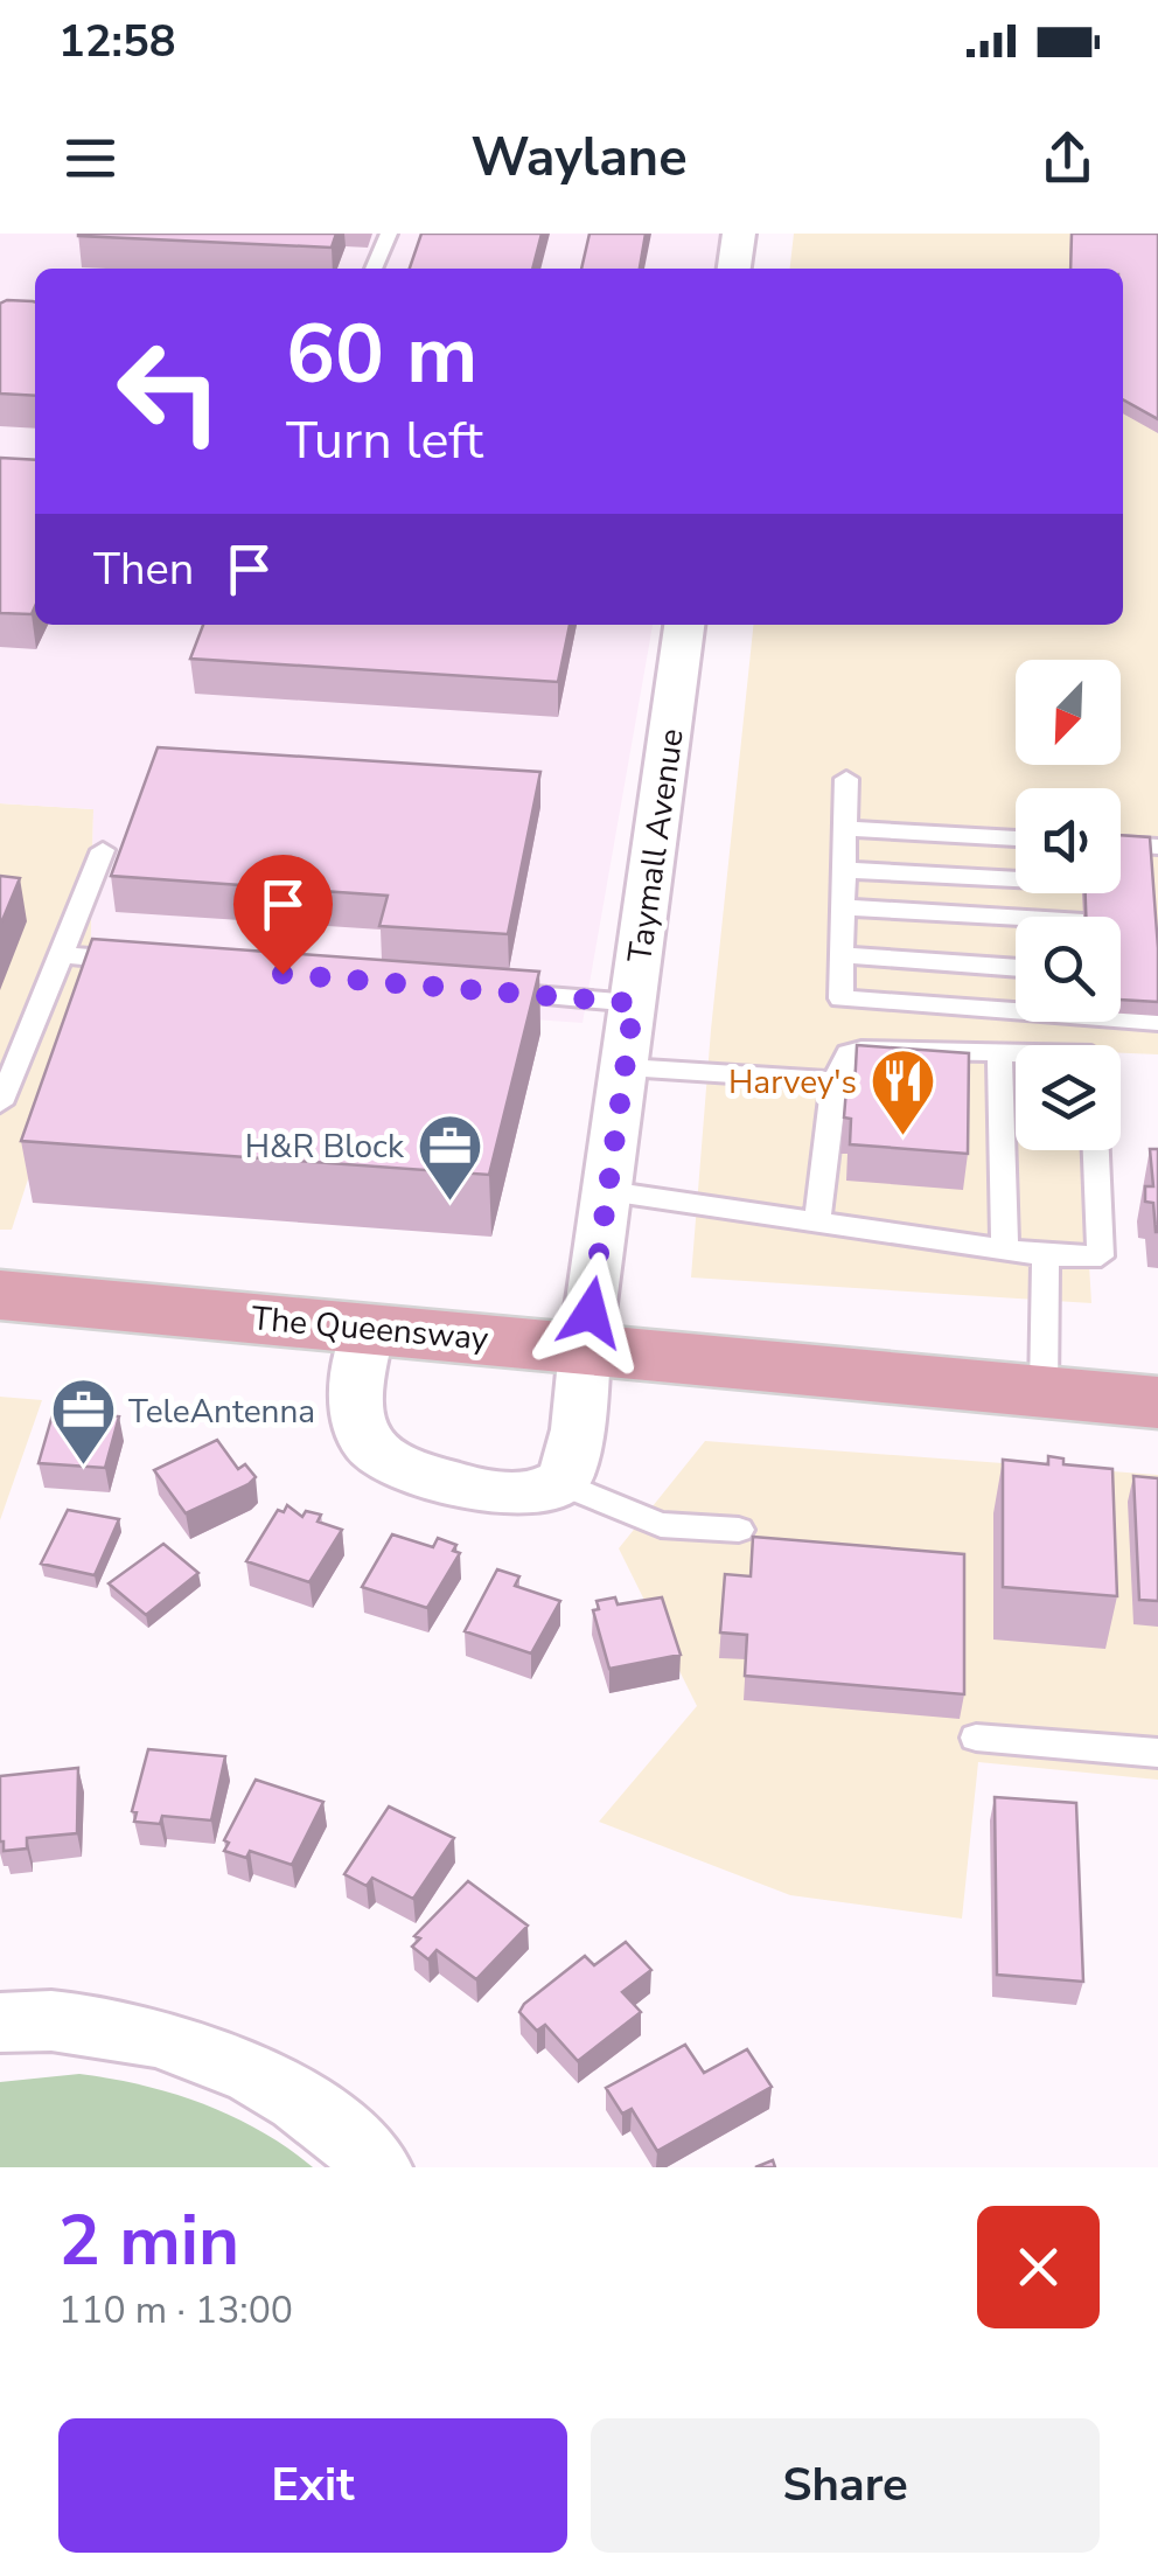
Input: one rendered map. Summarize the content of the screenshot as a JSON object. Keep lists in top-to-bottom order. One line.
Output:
{"streets":{"main road":["The Queensway"],"street":["Taymall Avenue"]},"crossings":[["Taymall Avenue","The Queensway"]],"places":{"restaurant":["Harvey's"],"office":["H&R Block","TeleAntenna"]},"north":"bottom left","page":{"status":"12:58","header":"Waylane","turn":["60 m","Turn left"],"then":"Then","heading":["2 min","110 m · 13:00"],"buttons":["Exit","Share"]}}
